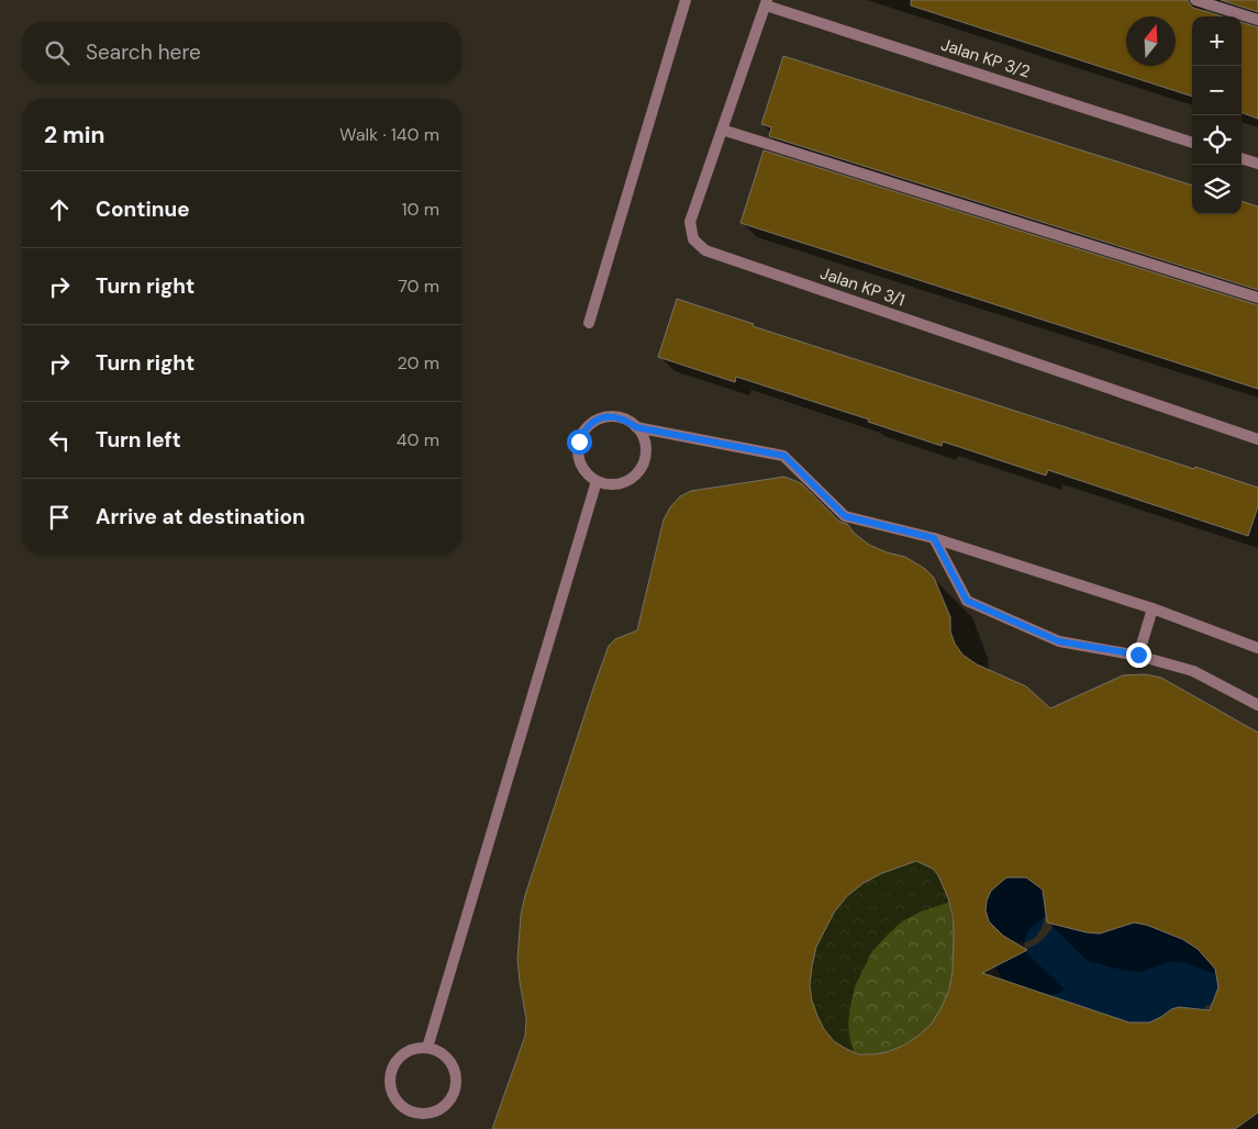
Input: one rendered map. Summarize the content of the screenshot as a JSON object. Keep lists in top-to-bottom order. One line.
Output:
{"streets":{"street":["Jalan KP 3/2","Jalan KP 3/1"]},"crossings":[["Jalan KP 3/2","Jalan KP 3/1"]],"north":"top","page":{"map_buttons":["+","−"],"search":"Search here","heading":["2 min","Walk · 140 m"],"list":[["Continue","10 m"],["Turn right","70 m"],["Turn right","20 m"],["Turn left","40 m"],"Arrive at destination"]}}
